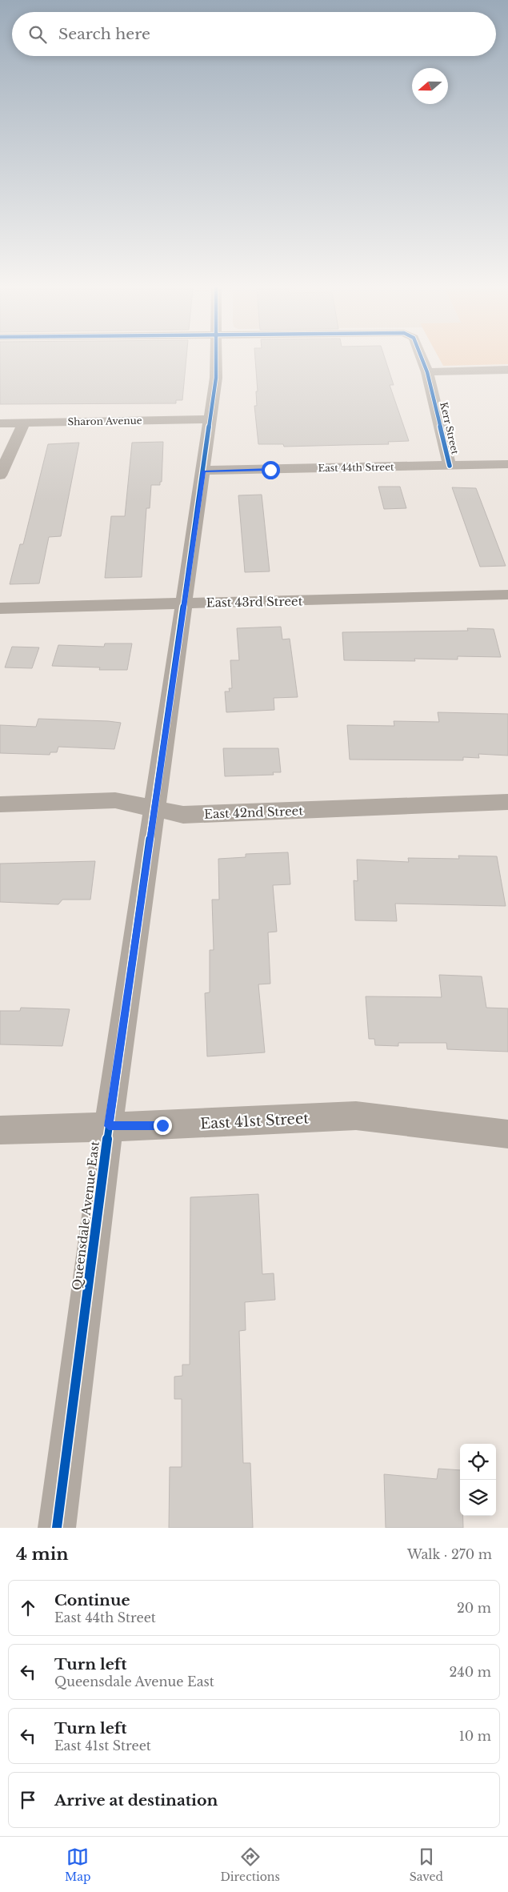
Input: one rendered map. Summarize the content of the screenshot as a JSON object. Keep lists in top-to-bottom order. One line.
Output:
{"streets":{"street":["Sharon Avenue","Kerr Street","East 44th Street","East 43rd Street","East 42nd Street","East 41st Street","Queensdale Avenue East"]},"crossings":[["Sharon Avenue","Queensdale Avenue East"],["Kerr Street","East 44th Street"],["East 44th Street","Queensdale Avenue East"],["East 43rd Street","Queensdale Avenue East"],["East 42nd Street","Queensdale Avenue East"],["East 41st Street","Queensdale Avenue East"]],"north":"left","page":{"search":"Search here","heading":["4 min","Walk · 270 m"],"list":[["Continue","East 44th Street","20 m"],["Turn left","Queensdale Avenue East","240 m"],["Turn left","East 41st Street","10 m"],"Arrive at destination"],"nav":["Map","Directions","Saved"]}}
